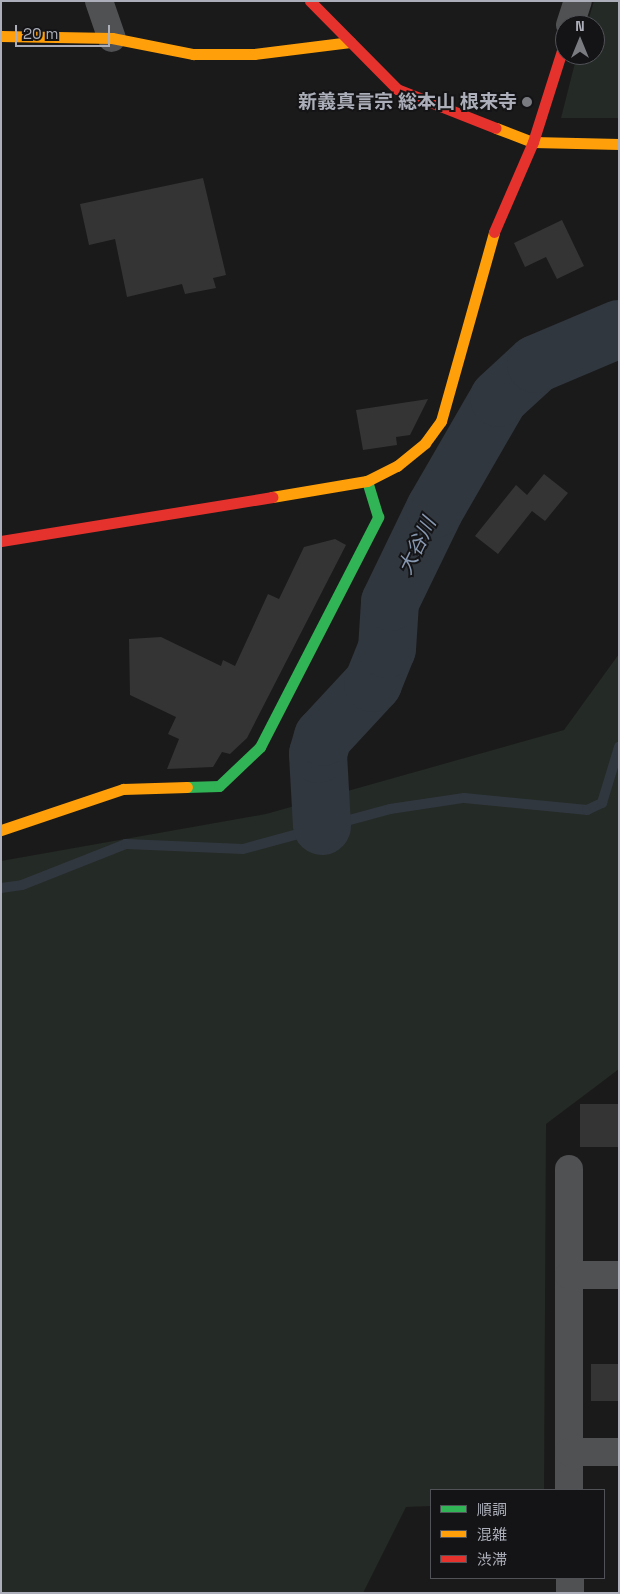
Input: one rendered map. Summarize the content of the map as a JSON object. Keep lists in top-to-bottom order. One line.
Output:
{"water":["大谷川"],"places":["新義真言宗 総本山 根来寺"],"legend":["順調","混雑","渋滞"],"scale_bar":"20 m","north":"top"}
